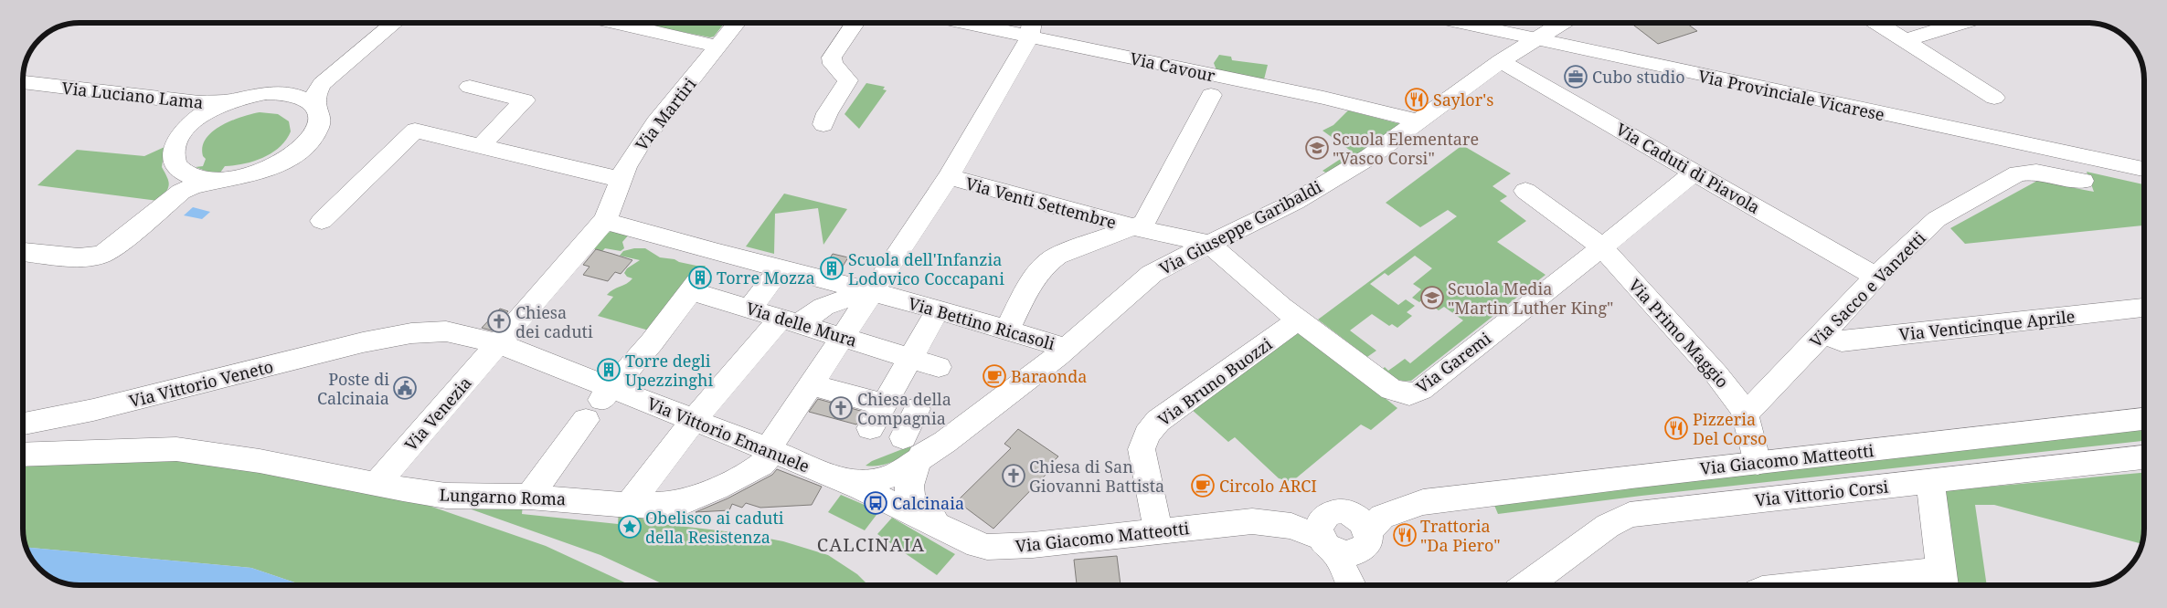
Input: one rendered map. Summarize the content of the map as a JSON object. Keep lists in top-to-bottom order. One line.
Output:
{"streets":{"street":["Via Cavour","Via Luciano Lama","Via Provinciale Vicarese","Via Martiri","Via Caduti di Piavola","Via Venti Settembre","Via Giuseppe Garibaldi","Via Sacco e Vanzetti","Via Bettino Ricasoli","Via delle Mura","Via Venticinque Aprile","Via Primo Maggio","Via Garemi","Via Bruno Buozzi","Via Vittorio Veneto","Via Venezia","Via Vittorio Emanuele","Via Giacomo Matteotti","Via Vittorio Corsi","Lungarno Roma"]},"crossings":[["Via Cavour","Via Venti Settembre"],["Via Cavour","Via Giuseppe Garibaldi"],["Via Provinciale Vicarese","Via Giuseppe Garibaldi"],["Via Martiri","Via Bettino Ricasoli"],["Via Martiri","Via Venezia"],["Via Caduti di Piavola","Via Giuseppe Garibaldi"],["Via Caduti di Piavola","Via Sacco e Vanzetti"],["Via Caduti di Piavola","Via Garemi"],["Via Venti Settembre","Via Giuseppe Garibaldi"],["Via Venti Settembre","Via Bettino Ricasoli"],["Via Venti Settembre","Via delle Mura"],["Via Venti Settembre","Via Garemi"],["Via Venti Settembre","Via Vittorio Emanuele"],["Via Venti Settembre","Lungarno Roma"],["Via Giuseppe Garibaldi","Via Bettino Ricasoli"],["Via Giuseppe Garibaldi","Via Garemi"],["Via Giuseppe Garibaldi","Via Vittorio Emanuele"],["Via Sacco e Vanzetti","Via Venticinque Aprile"],["Via Sacco e Vanzetti","Via Primo Maggio"],["Via Bettino Ricasoli","Via Venezia"],["Via Primo Maggio","Via Garemi"],["Via Primo Maggio","Via Giacomo Matteotti"],["Via Garemi","Via Bruno Buozzi"],["Via Bruno Buozzi","Via Giacomo Matteotti"],["Via Vittorio Veneto","Via Venezia"],["Via Vittorio Veneto","Via Vittorio Emanuele"],["Via Venezia","Via Vittorio Emanuele"],["Via Venezia","Lungarno Roma"],["Via Vittorio Emanuele","Via Giacomo Matteotti"],["Via Vittorio Emanuele","Lungarno Roma"]],"districts":["CALCINAIA"],"places":{"office":["Cubo studio"],"restaurant":["Saylor's","Pizzeria Del Corso","Trattoria \"Da Piero\""],"school or university":["Scuola Elementare \"Vasco Corsi\"","Scuola Media \"Martin Luther King\""],"building":["Scuola dell'Infanzia Lodovico Coccapani","Torre Mozza","Torre degli Upezzinghi"],"church":["Chiesa dei caduti","Chiesa della Compagnia","Chiesa di San Giovanni Battista"],"cafe":["Baraonda","Circolo ARCI"],"public building":["Poste di Calcinaia"],"bus stop":["Calcinaia"],"place":["Obelisco ai caduti della Resistenza"]}}
